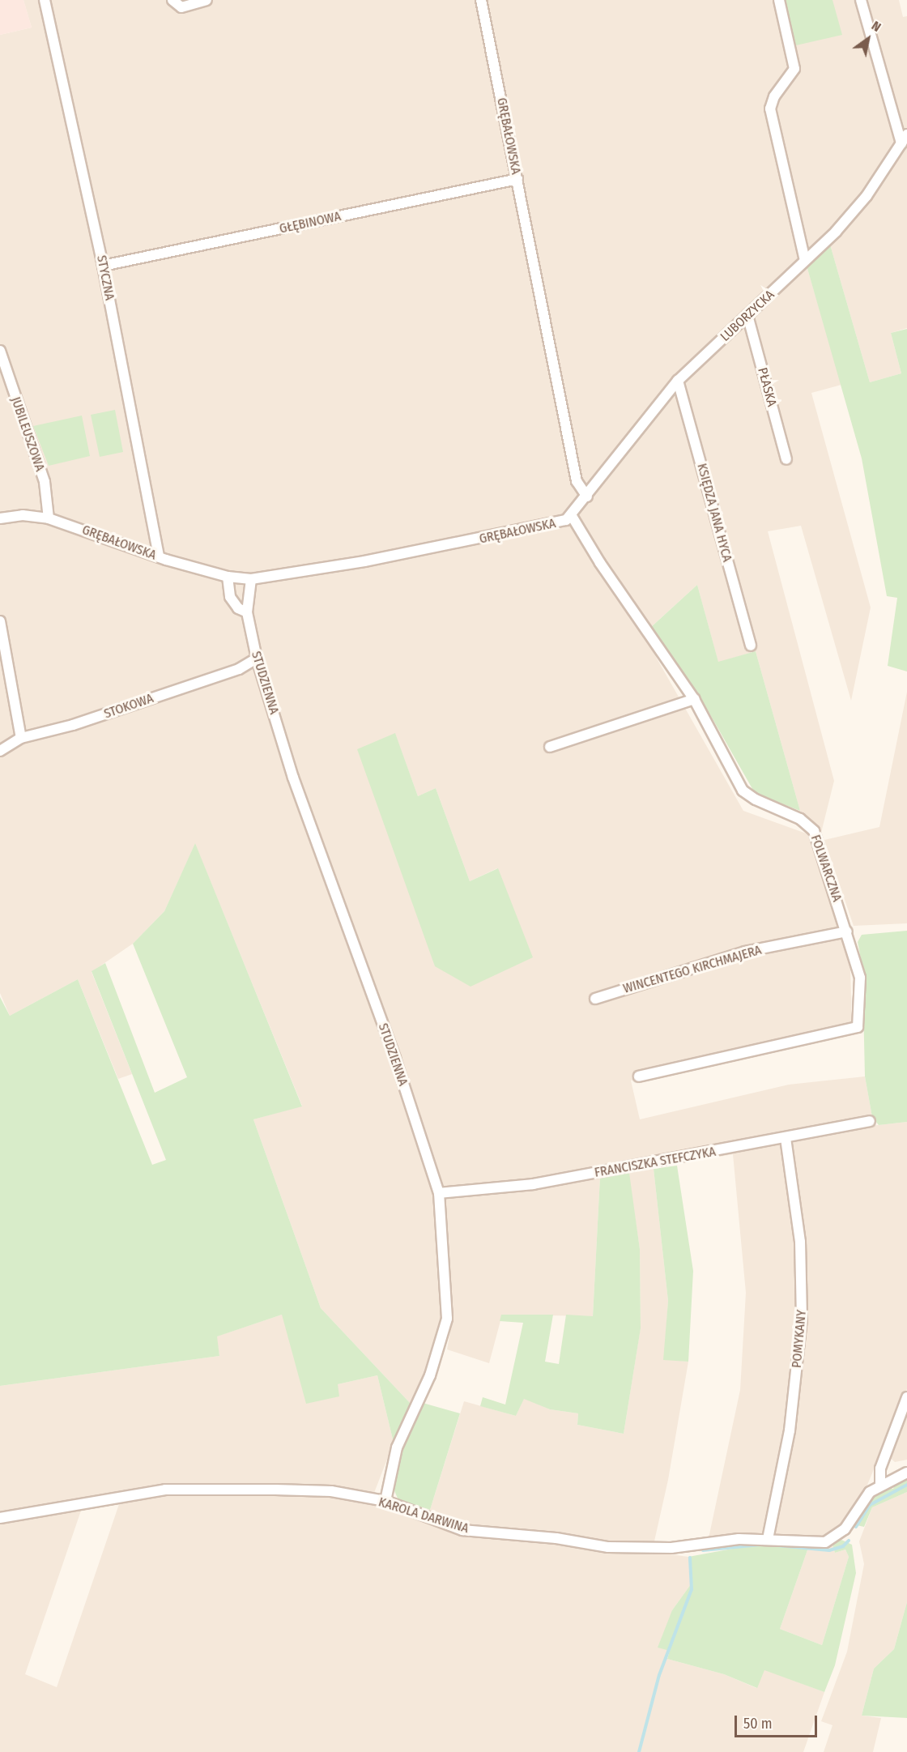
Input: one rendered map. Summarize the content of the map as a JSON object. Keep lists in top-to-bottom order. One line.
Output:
{"streets":{"street":["GRĘBAŁOWSKA","GŁĘBINOWA","STYCZNA","LUBORZYCKA","PŁASKA","JUBILEUSZOWA","KSIĘDZA JANA HYCA","STUDZIENNA","STOKOWA","FOLWARCZNA","WINCENTEGO KIRCHMAJERA","FRANCISZKA STEFCZYKA","POMYKANY","KAROLA DARWINA"]},"crossings":[["GRĘBAŁOWSKA","GŁĘBINOWA"],["GRĘBAŁOWSKA","STYCZNA"],["GRĘBAŁOWSKA","LUBORZYCKA"],["GRĘBAŁOWSKA","JUBILEUSZOWA"],["GRĘBAŁOWSKA","STUDZIENNA"],["GRĘBAŁOWSKA","FOLWARCZNA"],["GŁĘBINOWA","STYCZNA"],["LUBORZYCKA","PŁASKA"],["LUBORZYCKA","KSIĘDZA JANA HYCA"],["STUDZIENNA","STOKOWA"],["STUDZIENNA","FRANCISZKA STEFCZYKA"],["STUDZIENNA","KAROLA DARWINA"],["FOLWARCZNA","WINCENTEGO KIRCHMAJERA"],["FRANCISZKA STEFCZYKA","POMYKANY"],["POMYKANY","KAROLA DARWINA"]],"scale_bar":"50 m","north":"top right"}
